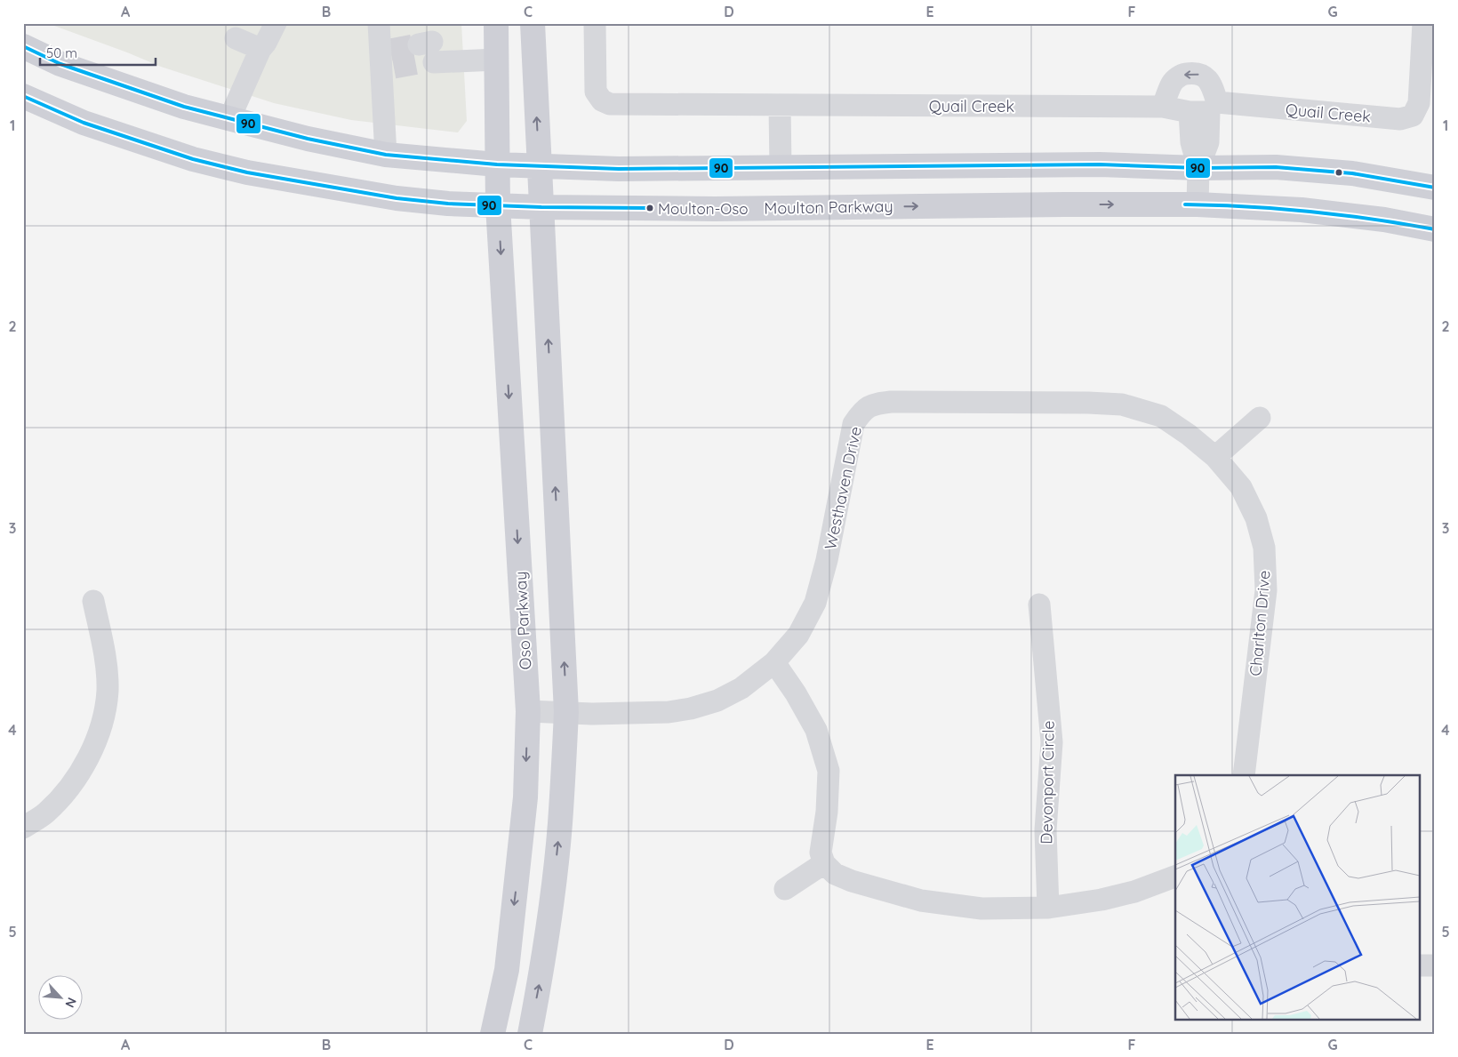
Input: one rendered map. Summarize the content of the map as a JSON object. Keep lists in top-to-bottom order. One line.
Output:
{"streets":{"main road":["Moulton Parkway","Oso Parkway"],"street":["Quail Creek","Westhaven Drive","Charlton Drive","Devonport Circle"]},"crossings":[["Moulton Parkway","Oso Parkway"],["Westhaven Drive","Oso Parkway"],["Westhaven Drive","Charlton Drive"]],"places":["Moulton-Oso"],"lines":["transit line 90"],"scale_bar":"50 m","north":"bottom right","grid":{"columns":["A","B","C","D","E","F","G"],"rows":["1","2","3","4","5"]}}
